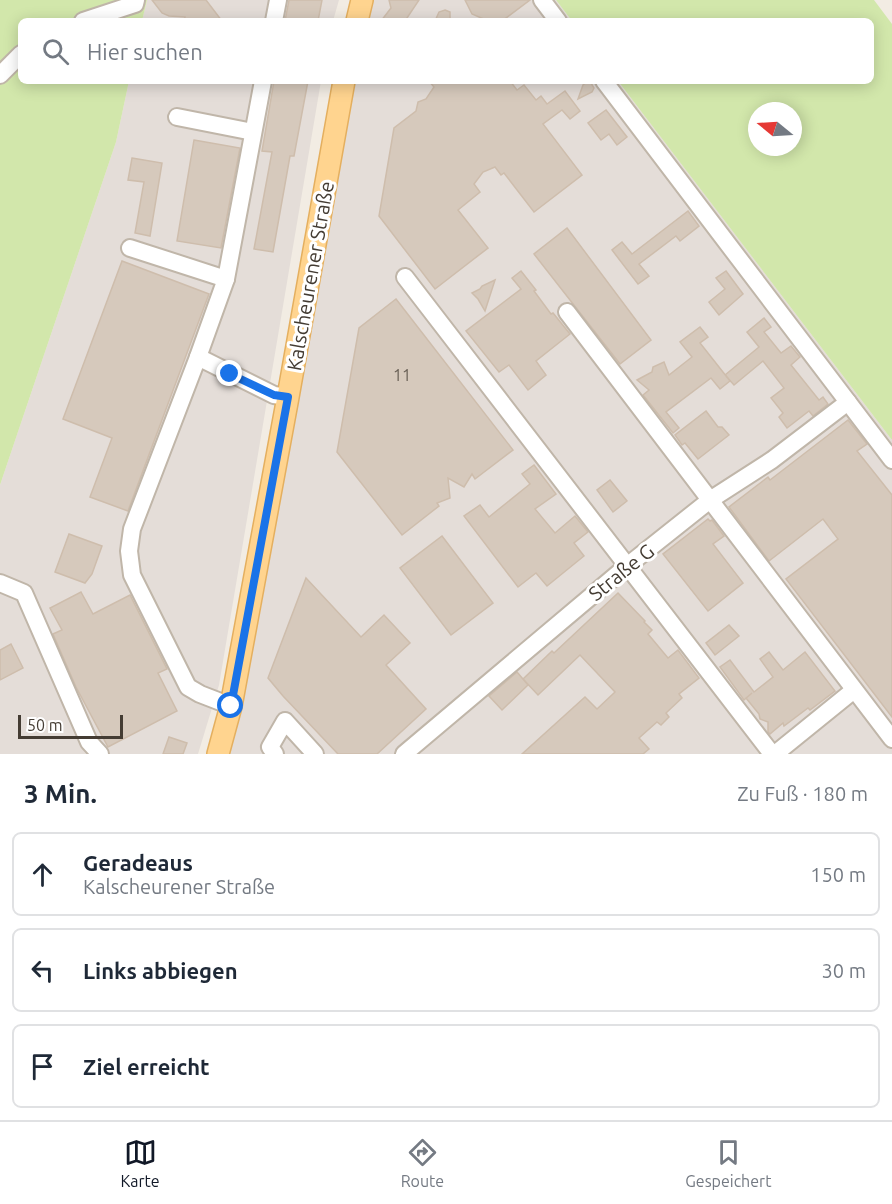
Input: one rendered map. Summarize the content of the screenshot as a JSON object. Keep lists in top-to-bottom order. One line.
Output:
{"streets":{"main road":["Kalscheurener Straße"],"lane":["Straße G"]},"house_numbers":["11"],"scale_bar":"50 m","north":"left","page":{"search":"Hier suchen","scale":"50 m","heading":["3 Min.","Zu Fuß · 180 m"],"list":[["Geradeaus","Kalscheurener Straße","150 m"],["Links abbiegen","30 m"],"Ziel erreicht"],"nav":["Karte","Route","Gespeichert"]}}
